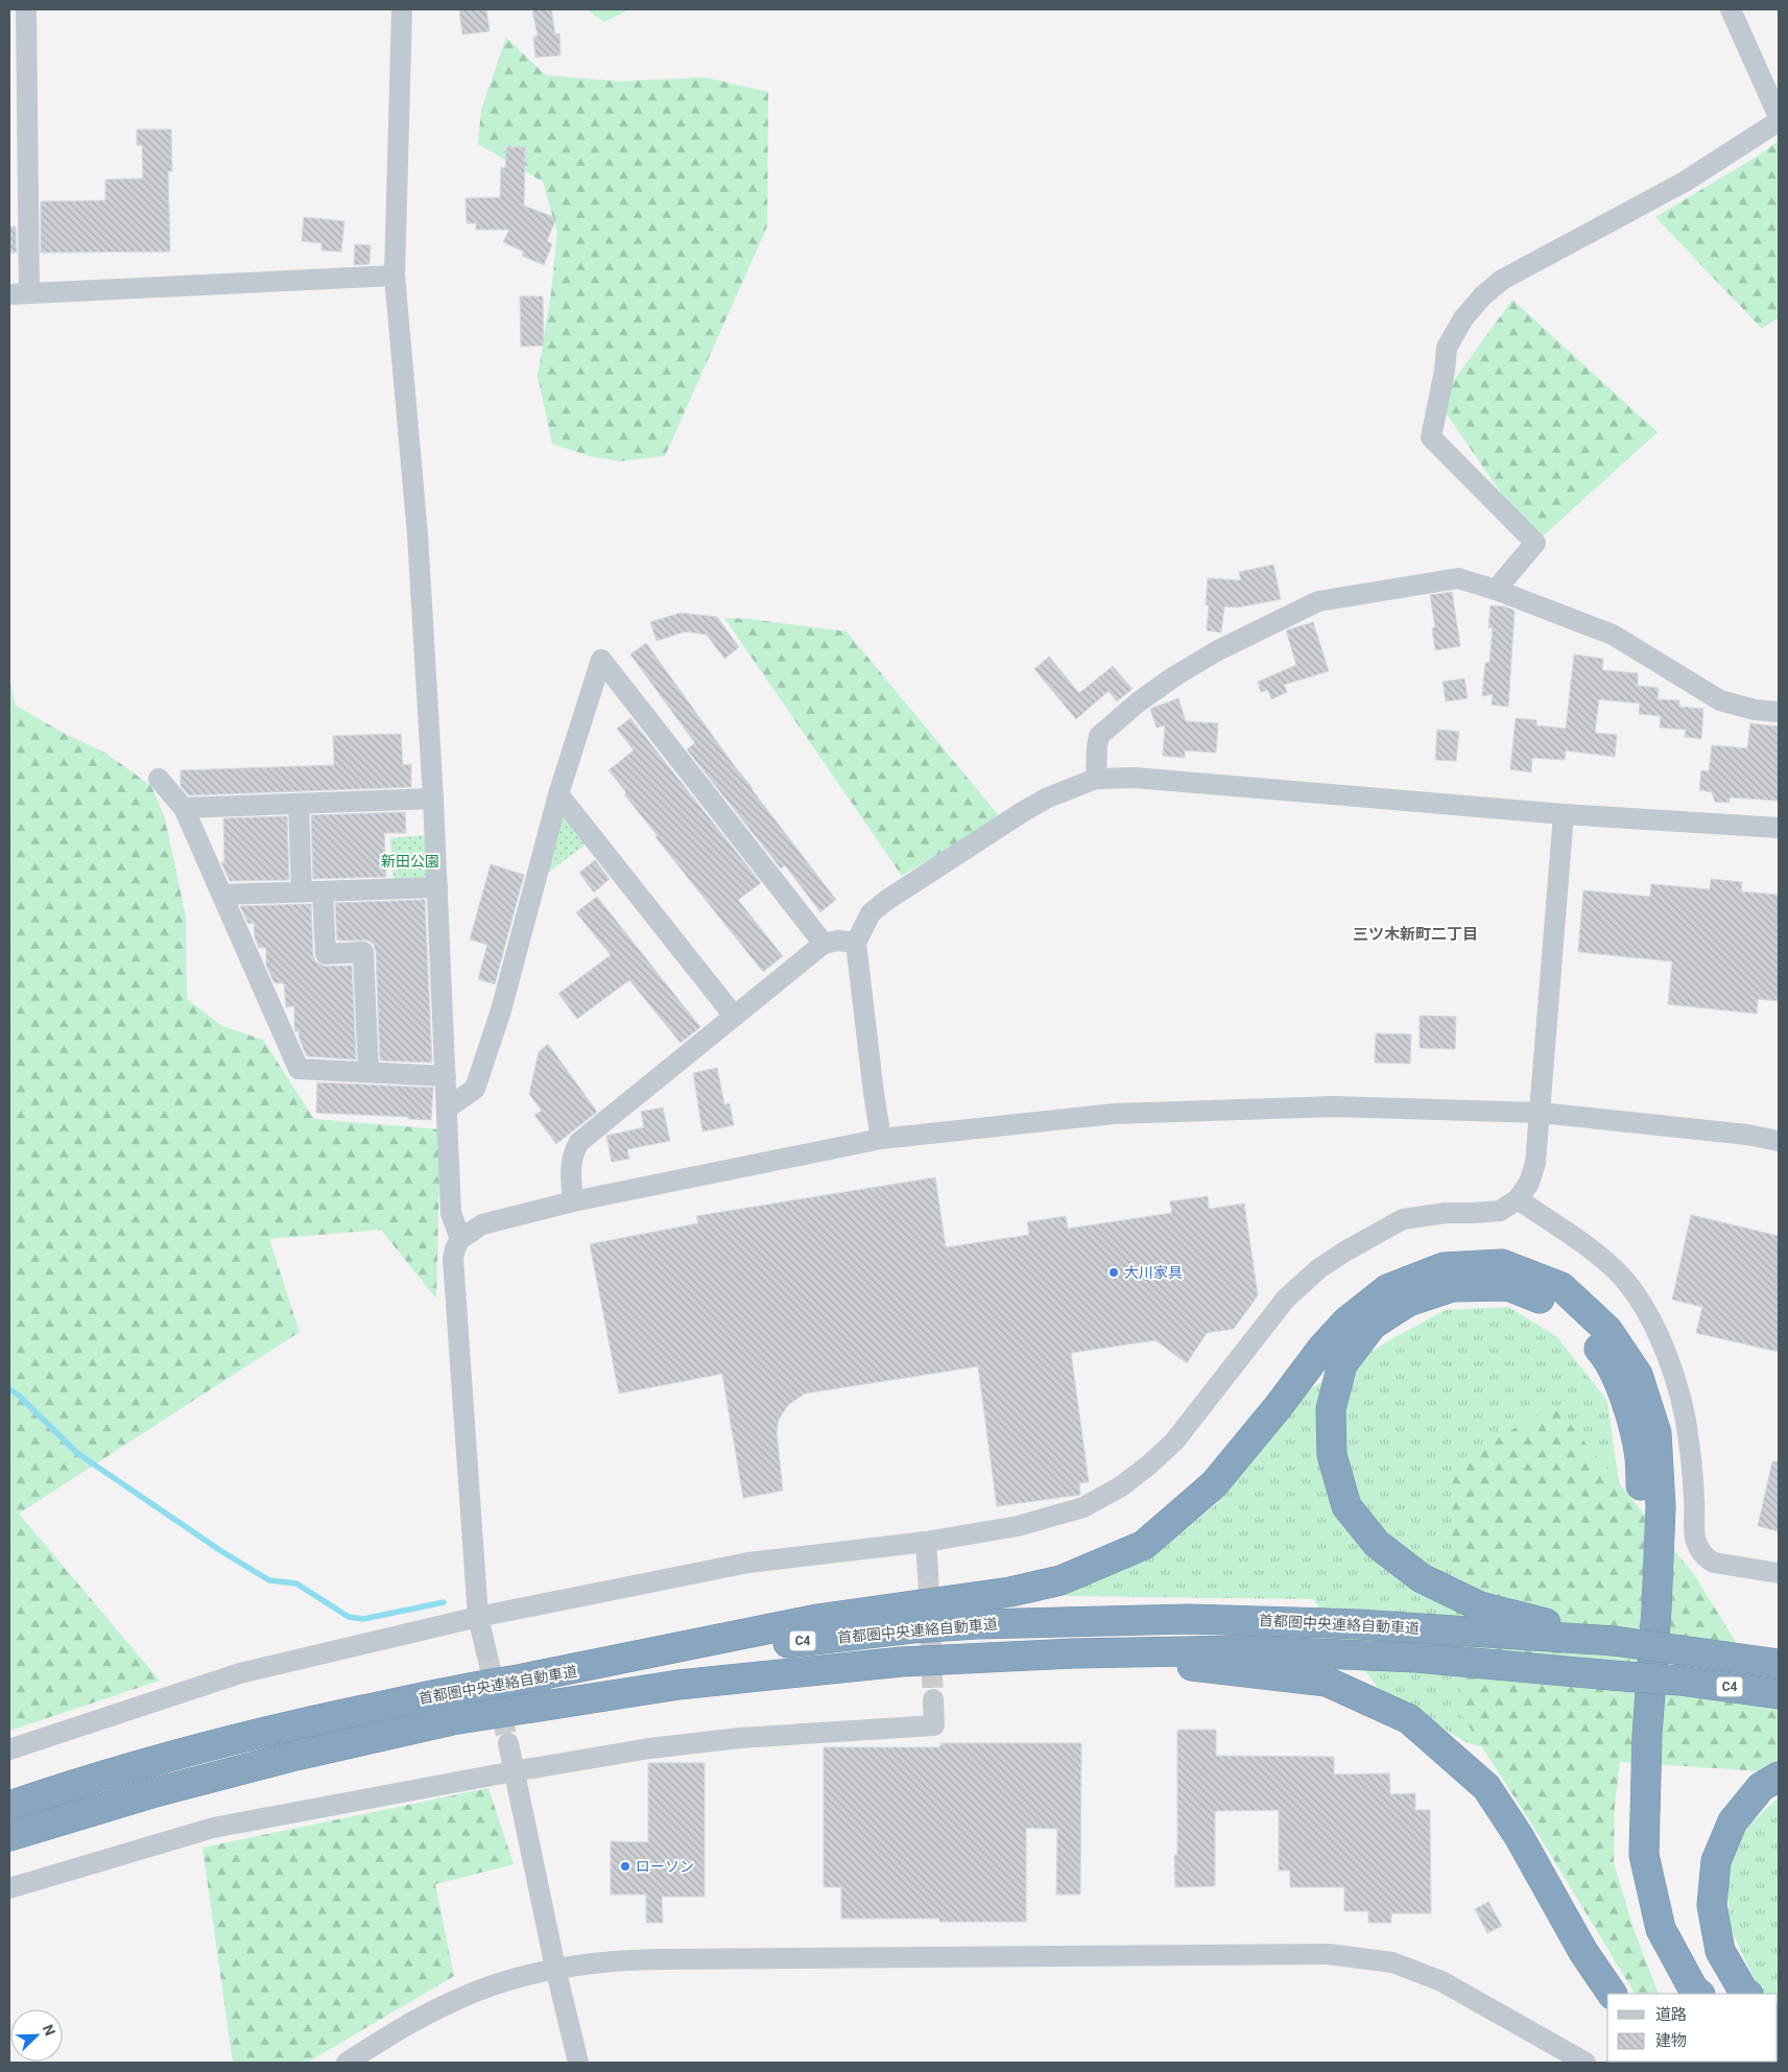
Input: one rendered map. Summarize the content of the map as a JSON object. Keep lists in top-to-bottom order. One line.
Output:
{"streets":{"highway":["首都圏中央連絡自動車道","C4"]},"districts":["三ツ木新町二丁目"],"parks":["新田公園"],"places":["大川家具","ローソン"],"legend":["道路","建物"],"north":"top right"}
